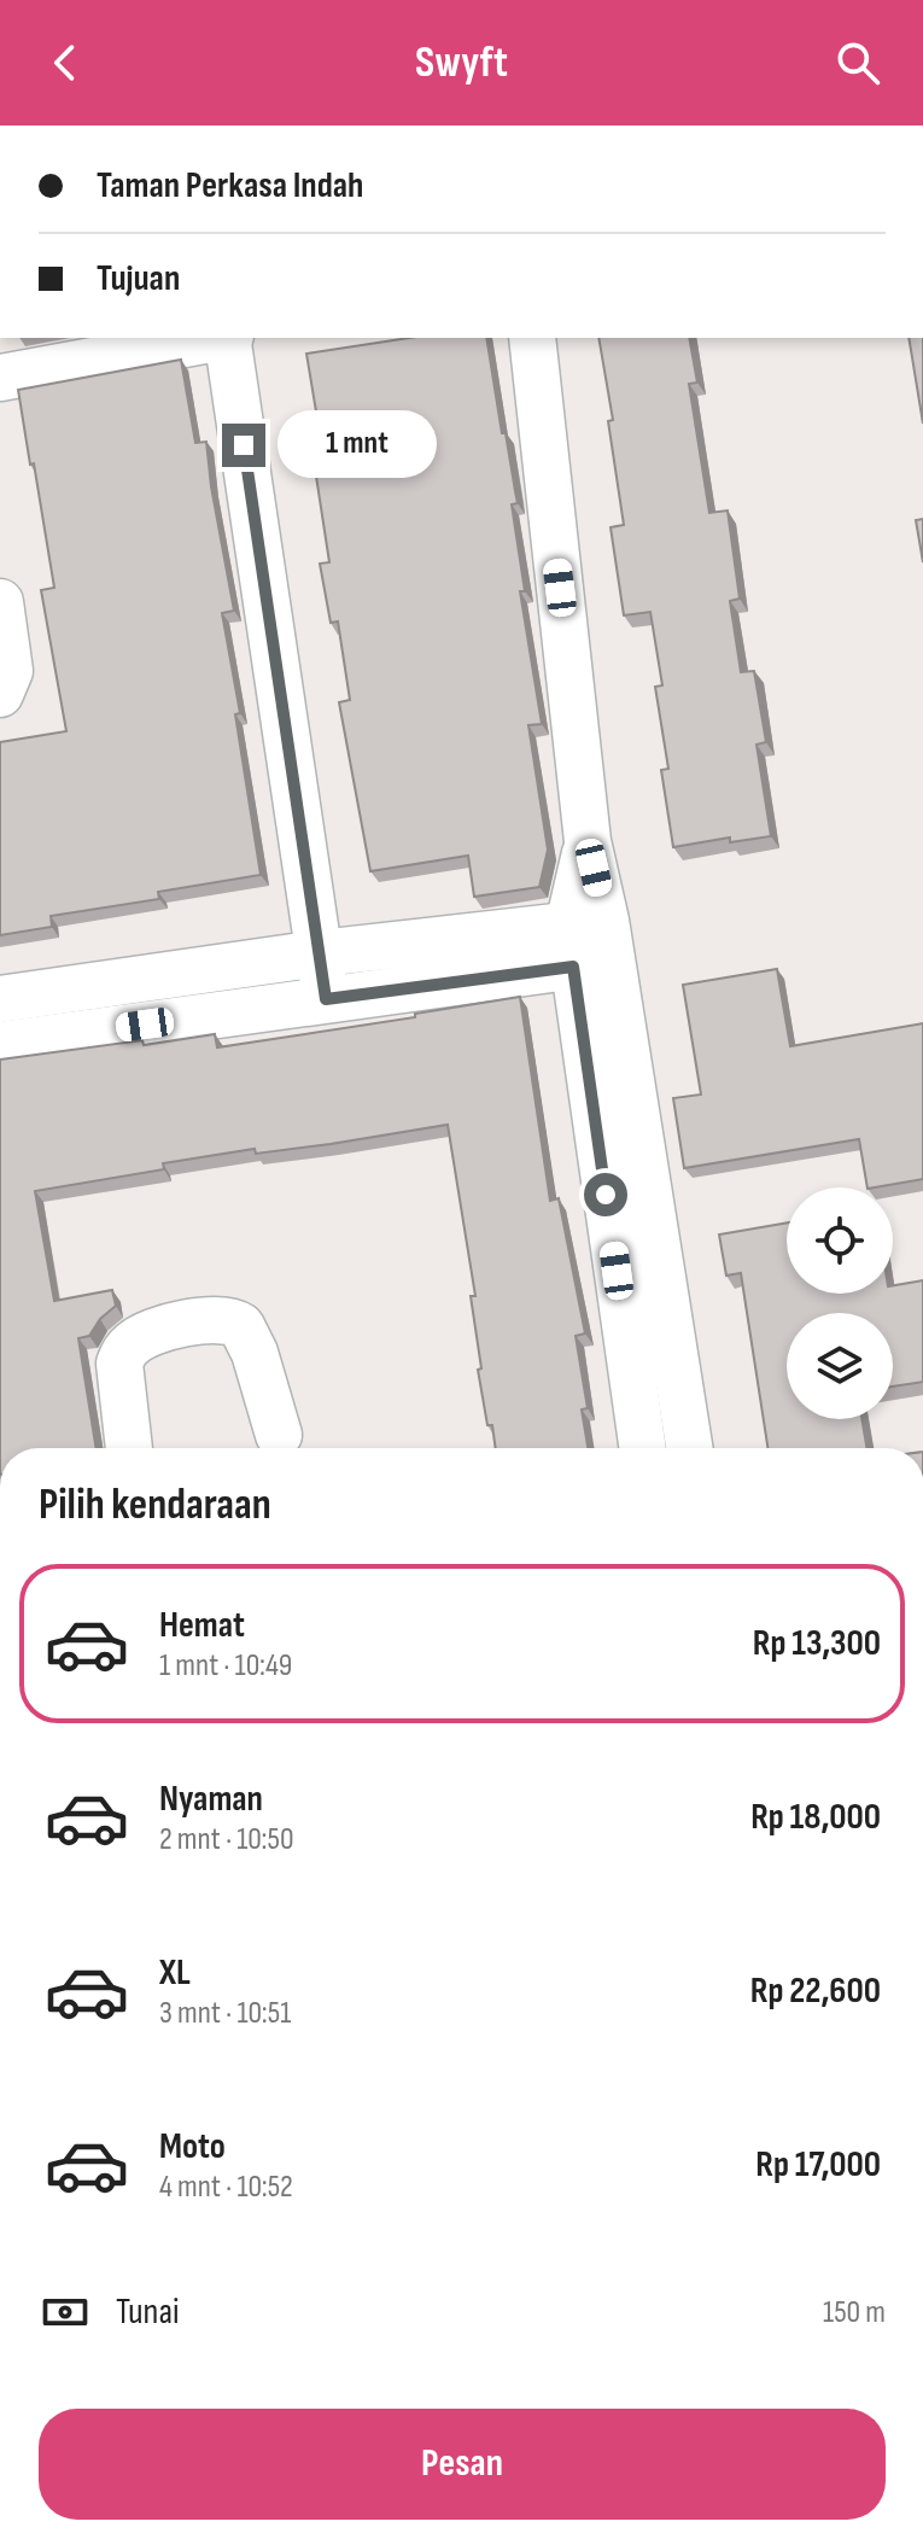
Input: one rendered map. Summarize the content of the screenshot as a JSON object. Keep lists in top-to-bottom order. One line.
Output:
{"page":{"header":"Swyft","banner":["Taman Perkasa Indah","Tujuan"],"bubble":"1 mnt","heading":"Pilih kendaraan","list":[{"name":"Hemat","note":"1 mnt · 10:49","value":"Rp 13,300"},{"name":"Nyaman","note":"2 mnt · 10:50","value":"Rp 18,000"},{"name":"XL","note":"3 mnt · 10:51","value":"Rp 22,600"},{"name":"Moto","note":"4 mnt · 10:52","value":"Rp 17,000"}],"pay":["Tunai","150 m"],"buttons":"Pesan"}}
